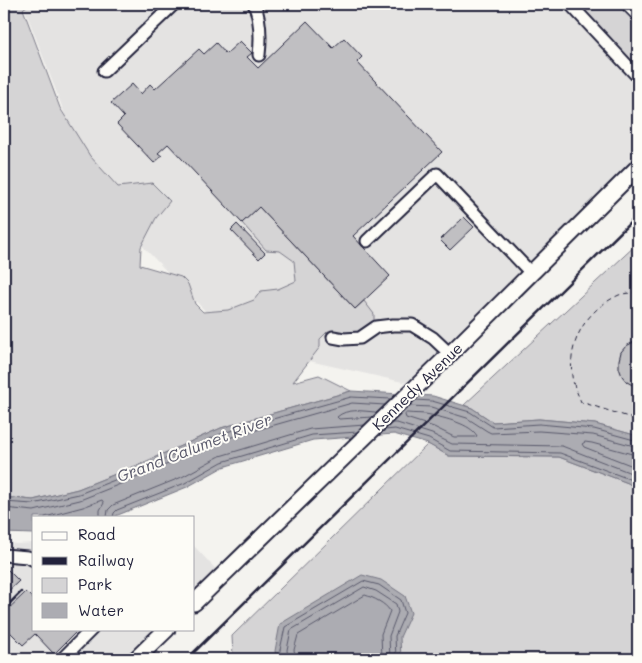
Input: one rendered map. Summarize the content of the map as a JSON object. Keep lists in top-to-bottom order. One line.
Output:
{"streets":{"main road":["Kennedy Avenue"]},"water":["Grand Calumet River"],"legend":["Road","Railway","Park","Water"]}
